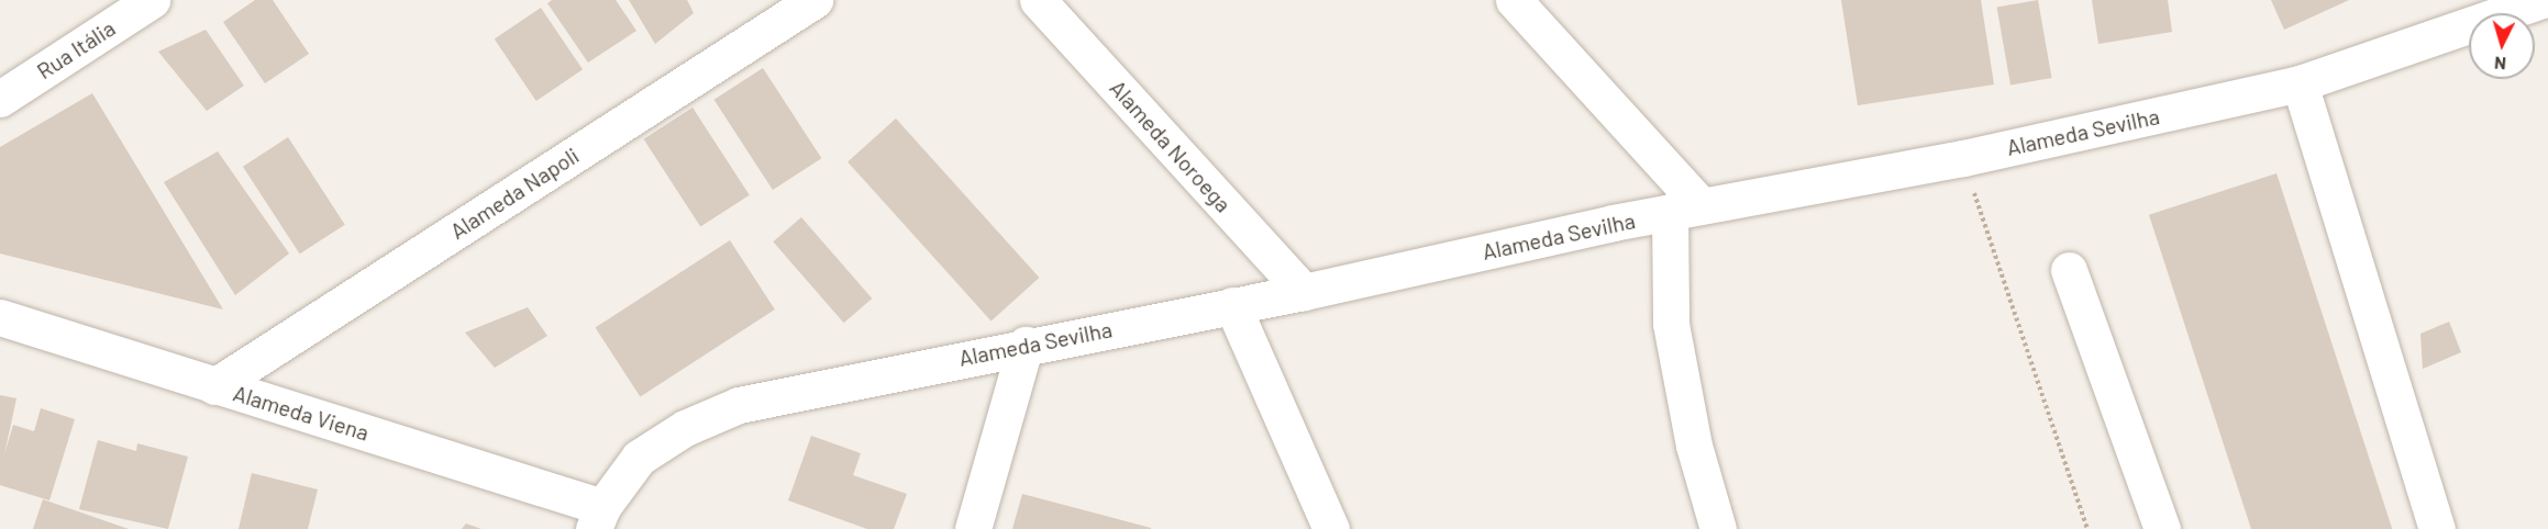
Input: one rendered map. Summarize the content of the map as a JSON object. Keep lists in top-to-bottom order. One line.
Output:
{"streets":{"street":["Rua Itália","Alameda Sevilha","Alameda Noroega","Alameda Napoli","Alameda Viena"]},"crossings":[["Alameda Sevilha","Alameda Noroega"],["Alameda Sevilha","Alameda Viena"],["Alameda Napoli","Alameda Viena"]],"north":"bottom"}
